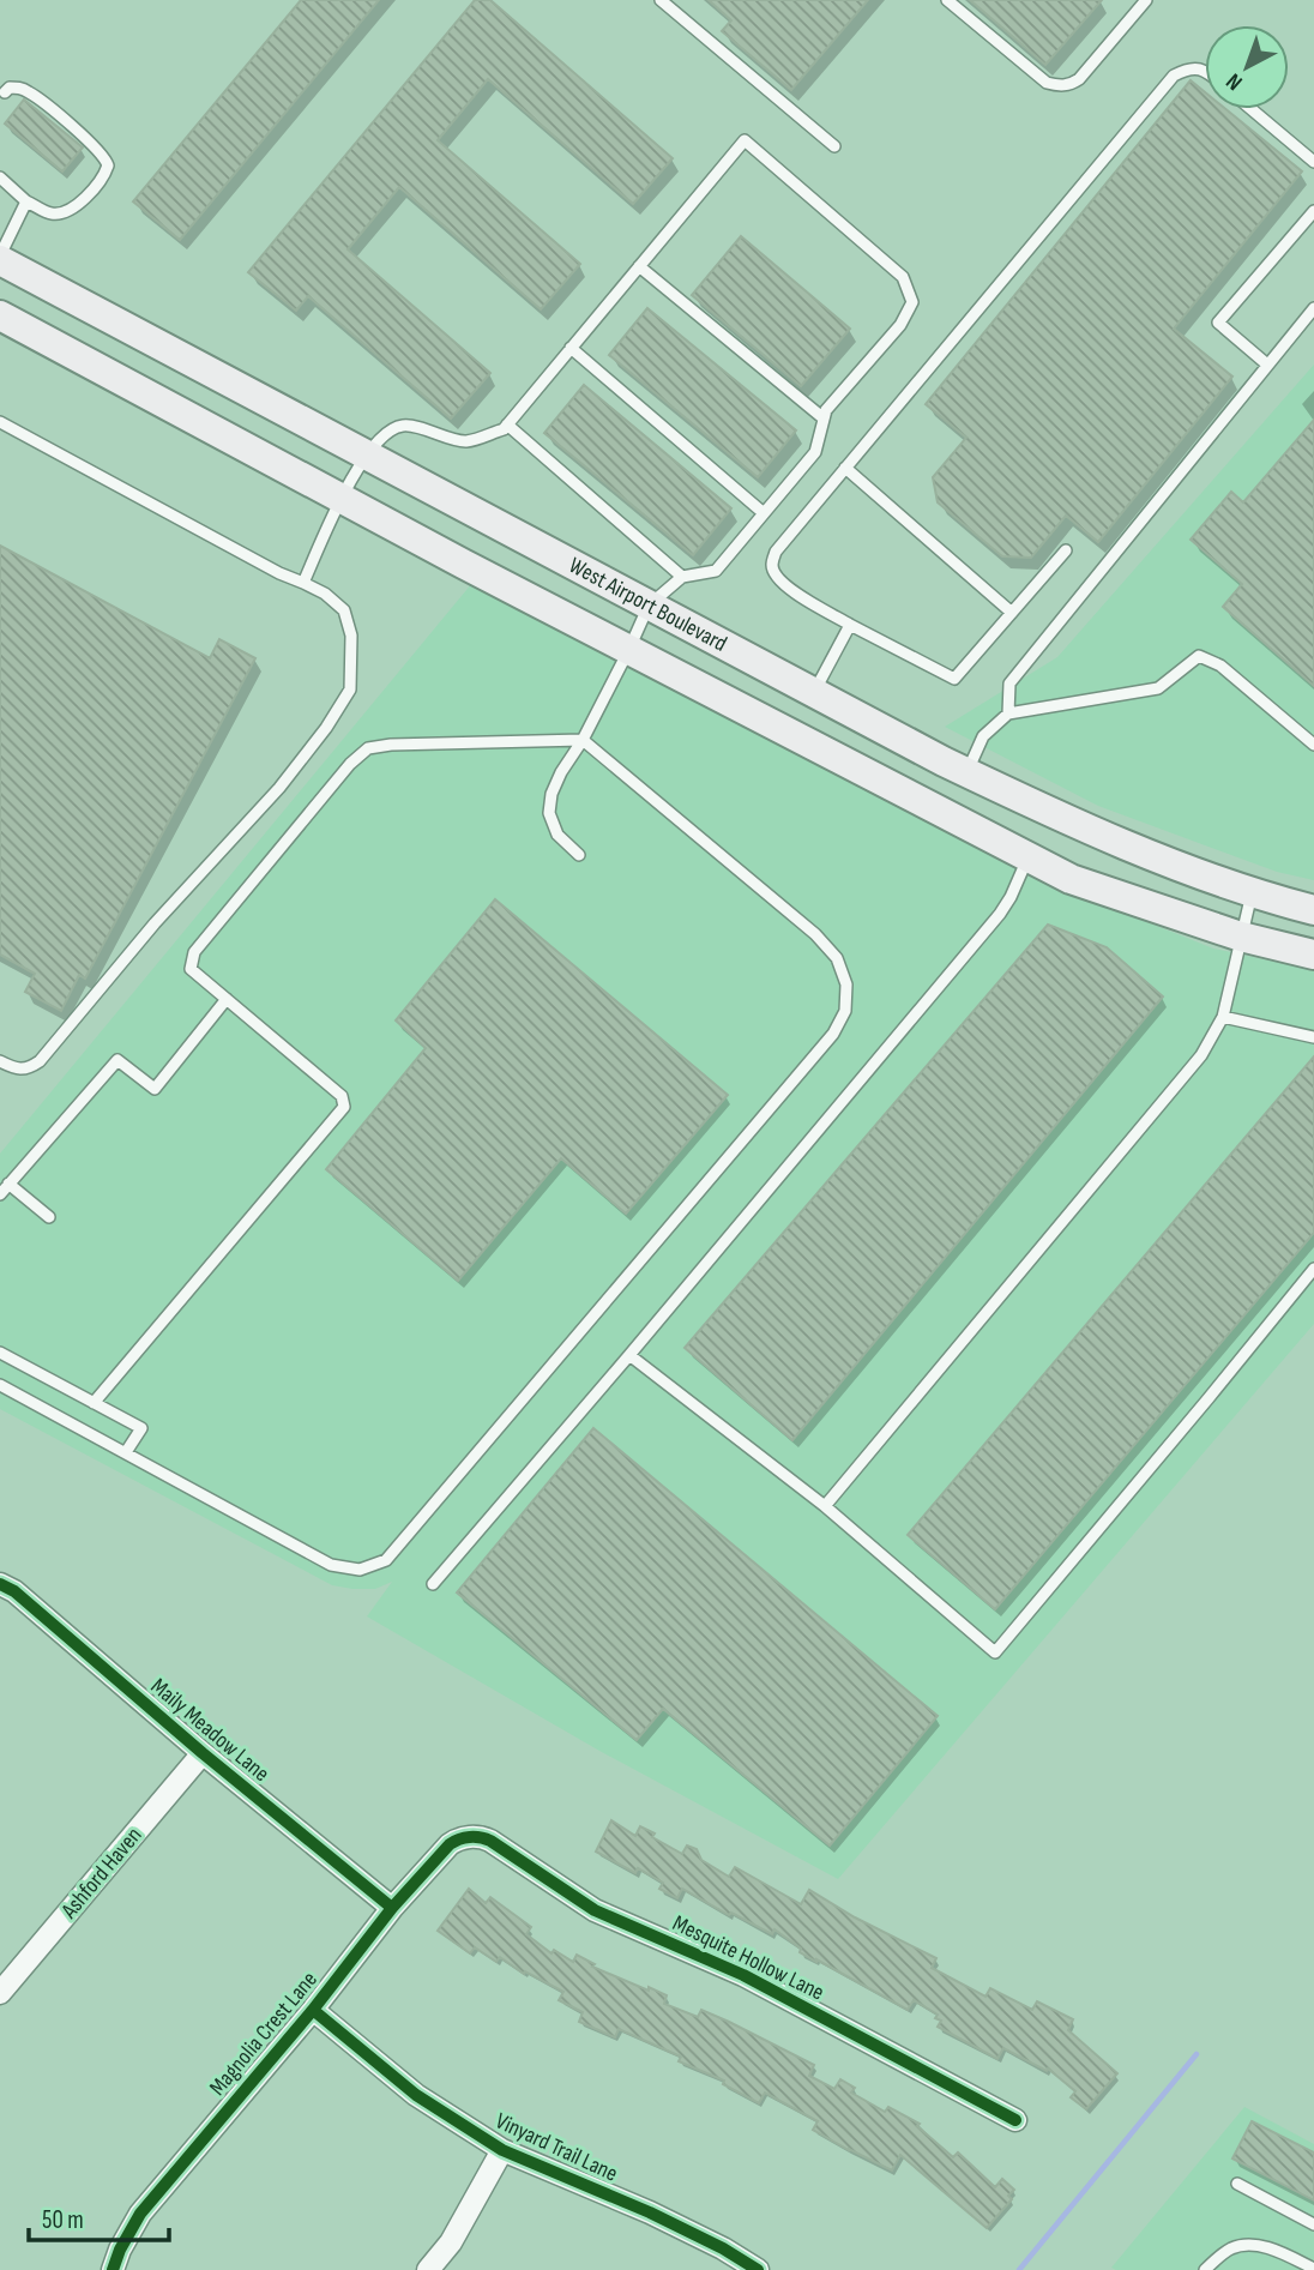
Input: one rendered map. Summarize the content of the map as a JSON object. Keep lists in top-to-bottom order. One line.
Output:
{"streets":{"main road":["West Airport Boulevard"],"street":["Maily Meadow Lane","Ashford Haven","Mesquite Hollow Lane","Magnolia Crest Lane","Vinyard Trail Lane"]},"crossings":[["Maily Meadow Lane","Ashford Haven"],["Maily Meadow Lane","Magnolia Crest Lane"],["Mesquite Hollow Lane","Magnolia Crest Lane"],["Magnolia Crest Lane","Vinyard Trail Lane"]],"scale_bar":"50 m","north":"bottom left"}
